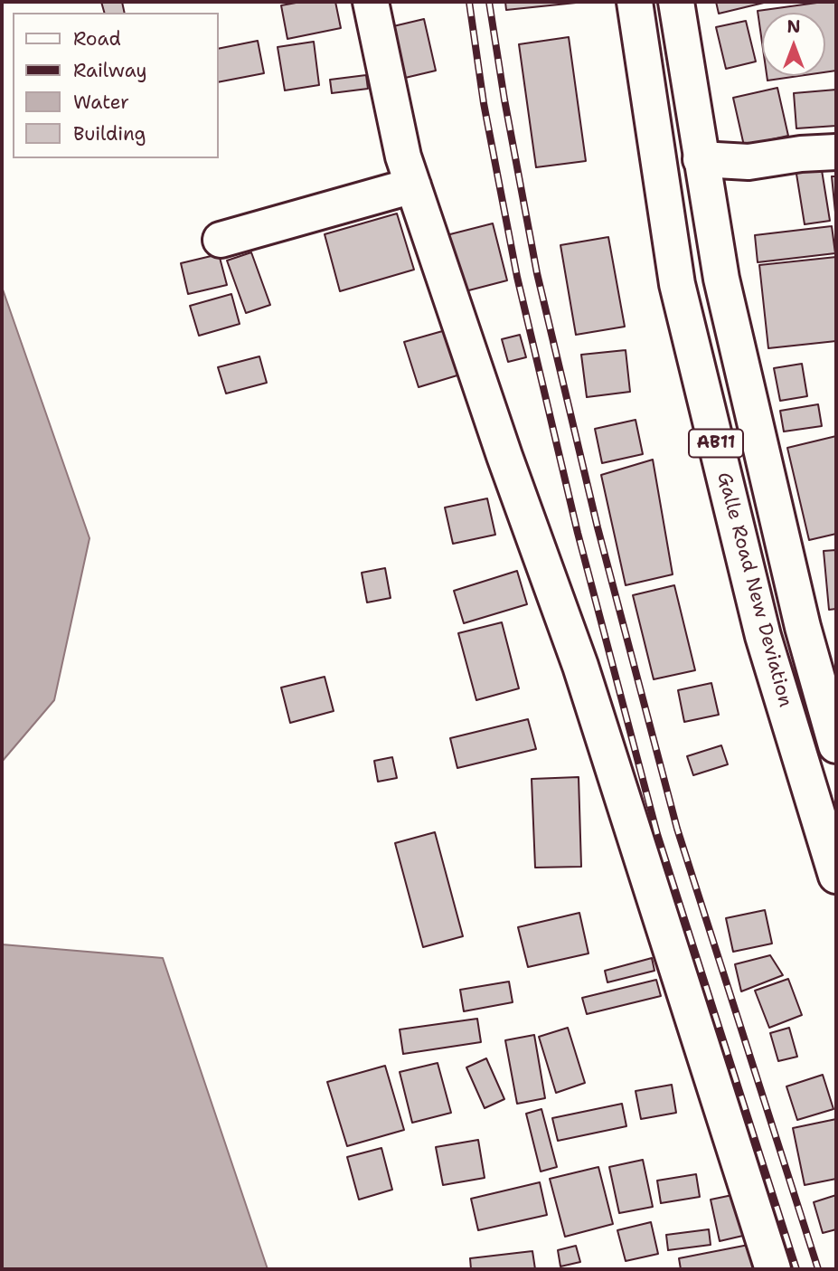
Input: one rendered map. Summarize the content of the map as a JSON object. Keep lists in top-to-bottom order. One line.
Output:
{"streets":{"street":["AB11","Galle Road New Deviation"]},"legend":["Road","Railway","Water","Building"],"north":"top"}
